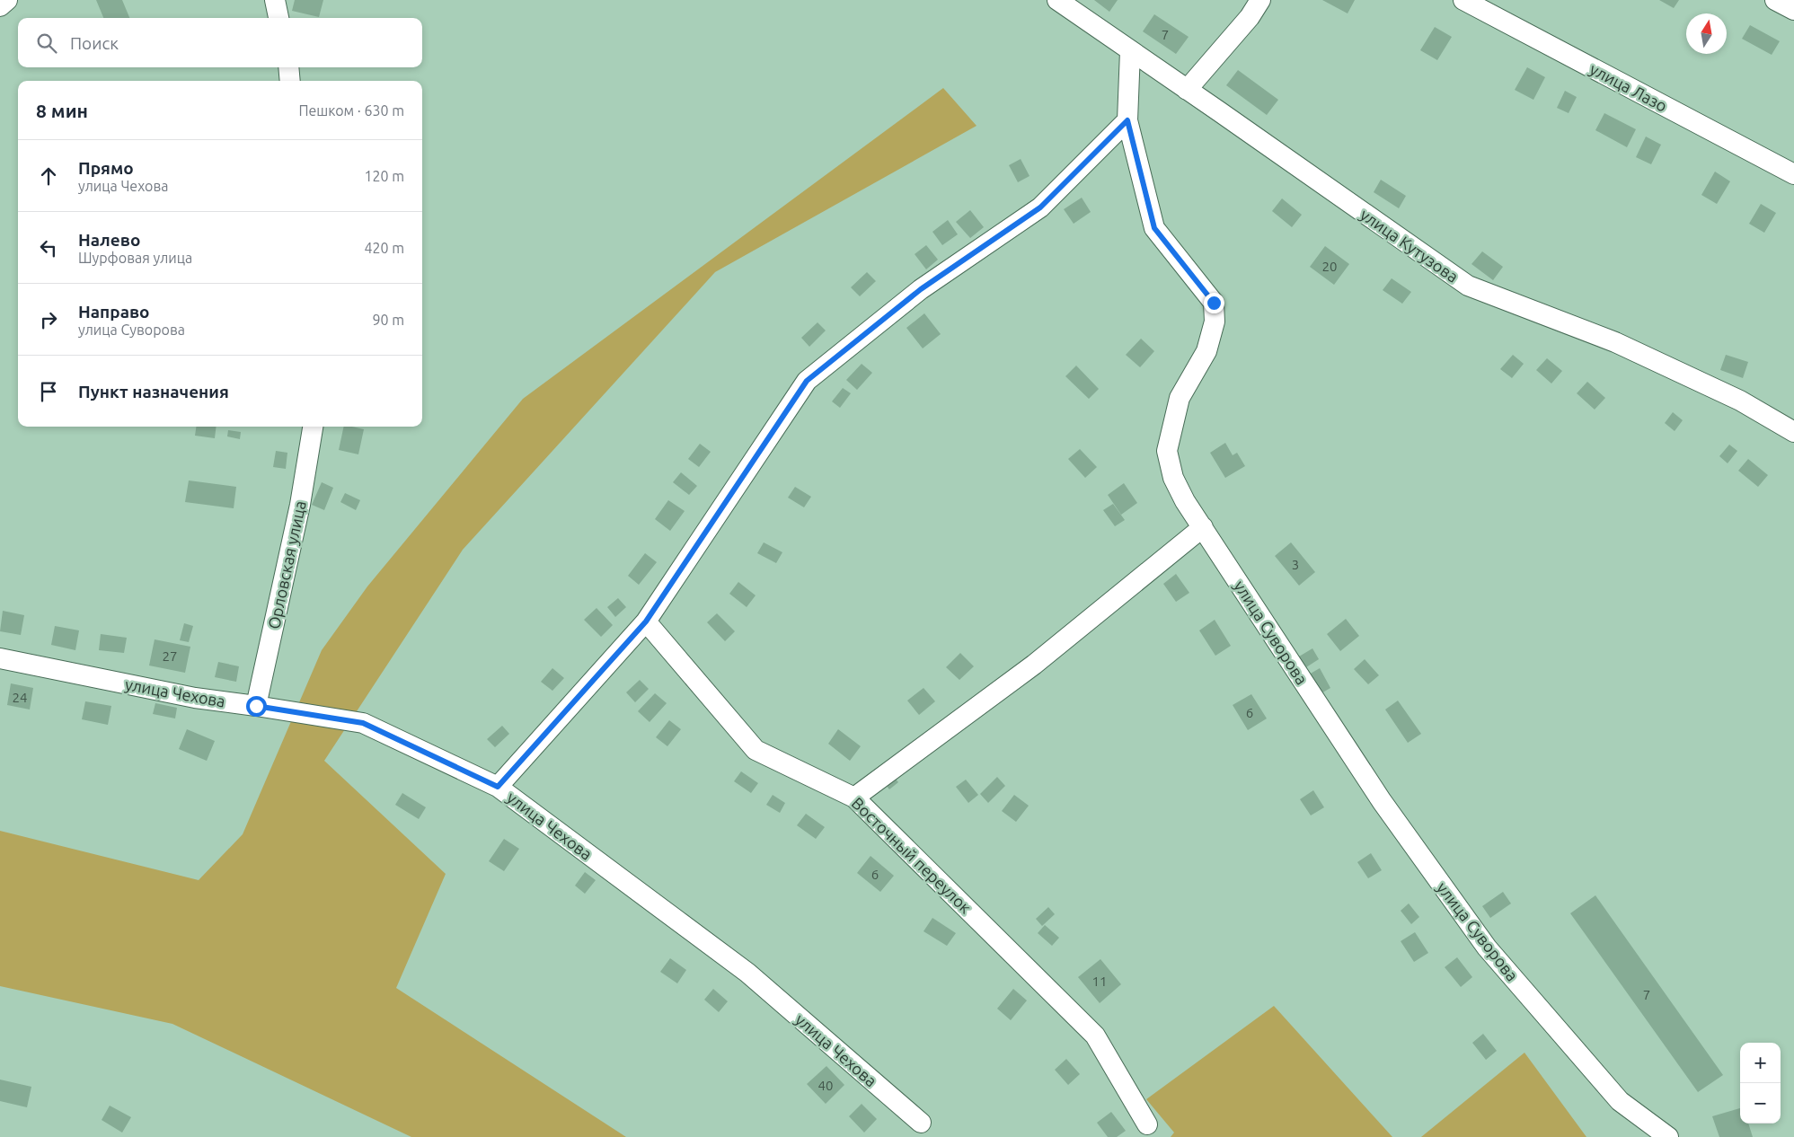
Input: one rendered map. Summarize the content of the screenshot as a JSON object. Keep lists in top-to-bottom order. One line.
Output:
{"streets":{"street":["улица Лазо","улица Кутузова","Орловская улица","улица Суворова","улица Чехова","Восточный переулок"]},"crossings":[["улица Кутузова","улица Суворова"],["Орловская улица","улица Чехова"]],"house_numbers":["7","20","3","27","24","6","6","11","7","40"],"north":"top","page":{"search":"Поиск","heading":["8 мин","Пешком · 630 m"],"list":[["Прямо","улица Чехова","120 m"],["Налево","Шурфовая улица","420 m"],["Направо","улица Суворова","90 m"],"Пункт назначения"],"map_buttons":["+","−"]}}
